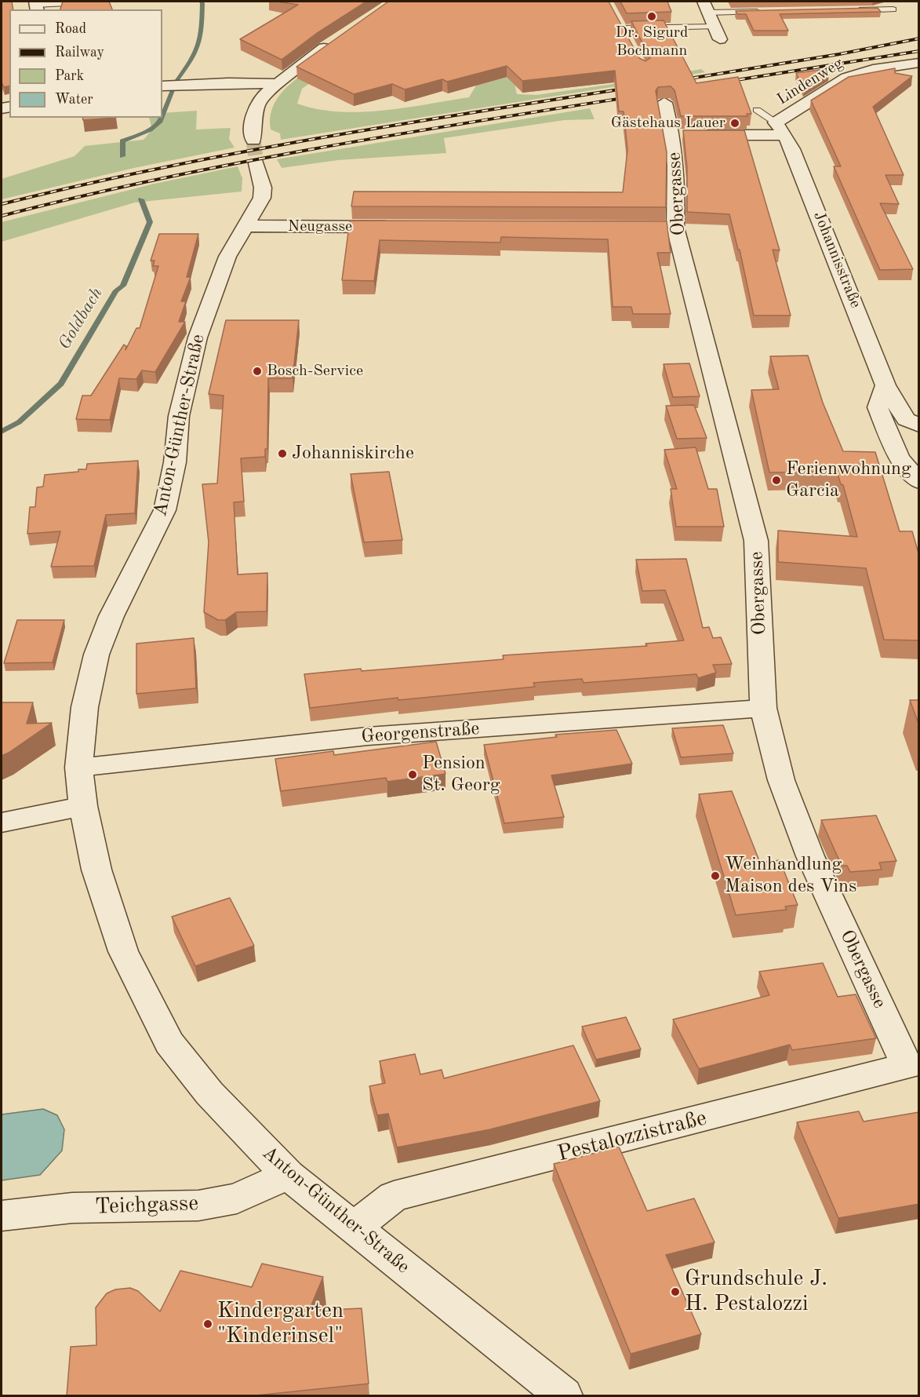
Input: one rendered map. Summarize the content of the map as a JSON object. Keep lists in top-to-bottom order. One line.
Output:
{"streets":{"street":["Lindenweg","Obergasse","Neugasse","Johannisstraße","Anton-Günther-Straße","Georgenstraße","Pestalozzistraße","Teichgasse"]},"crossings":[["Lindenweg","Johannisstraße"],["Obergasse","Georgenstraße"],["Obergasse","Pestalozzistraße"],["Neugasse","Anton-Günther-Straße"],["Anton-Günther-Straße","Georgenstraße"],["Anton-Günther-Straße","Pestalozzistraße"],["Anton-Günther-Straße","Teichgasse"]],"water":["Goldbach"],"places":["Dr. Sigurd Bochmann","Gästehaus Lauer","Bosch-Service","Johanniskirche","Ferienwohnung Garcia","Pension St. Georg","Weinhandlung Maison des Vins","Grundschule J. H. Pestalozzi","Kindergarten \"Kinderinsel\""],"legend":["Road","Railway","Park","Water"]}
